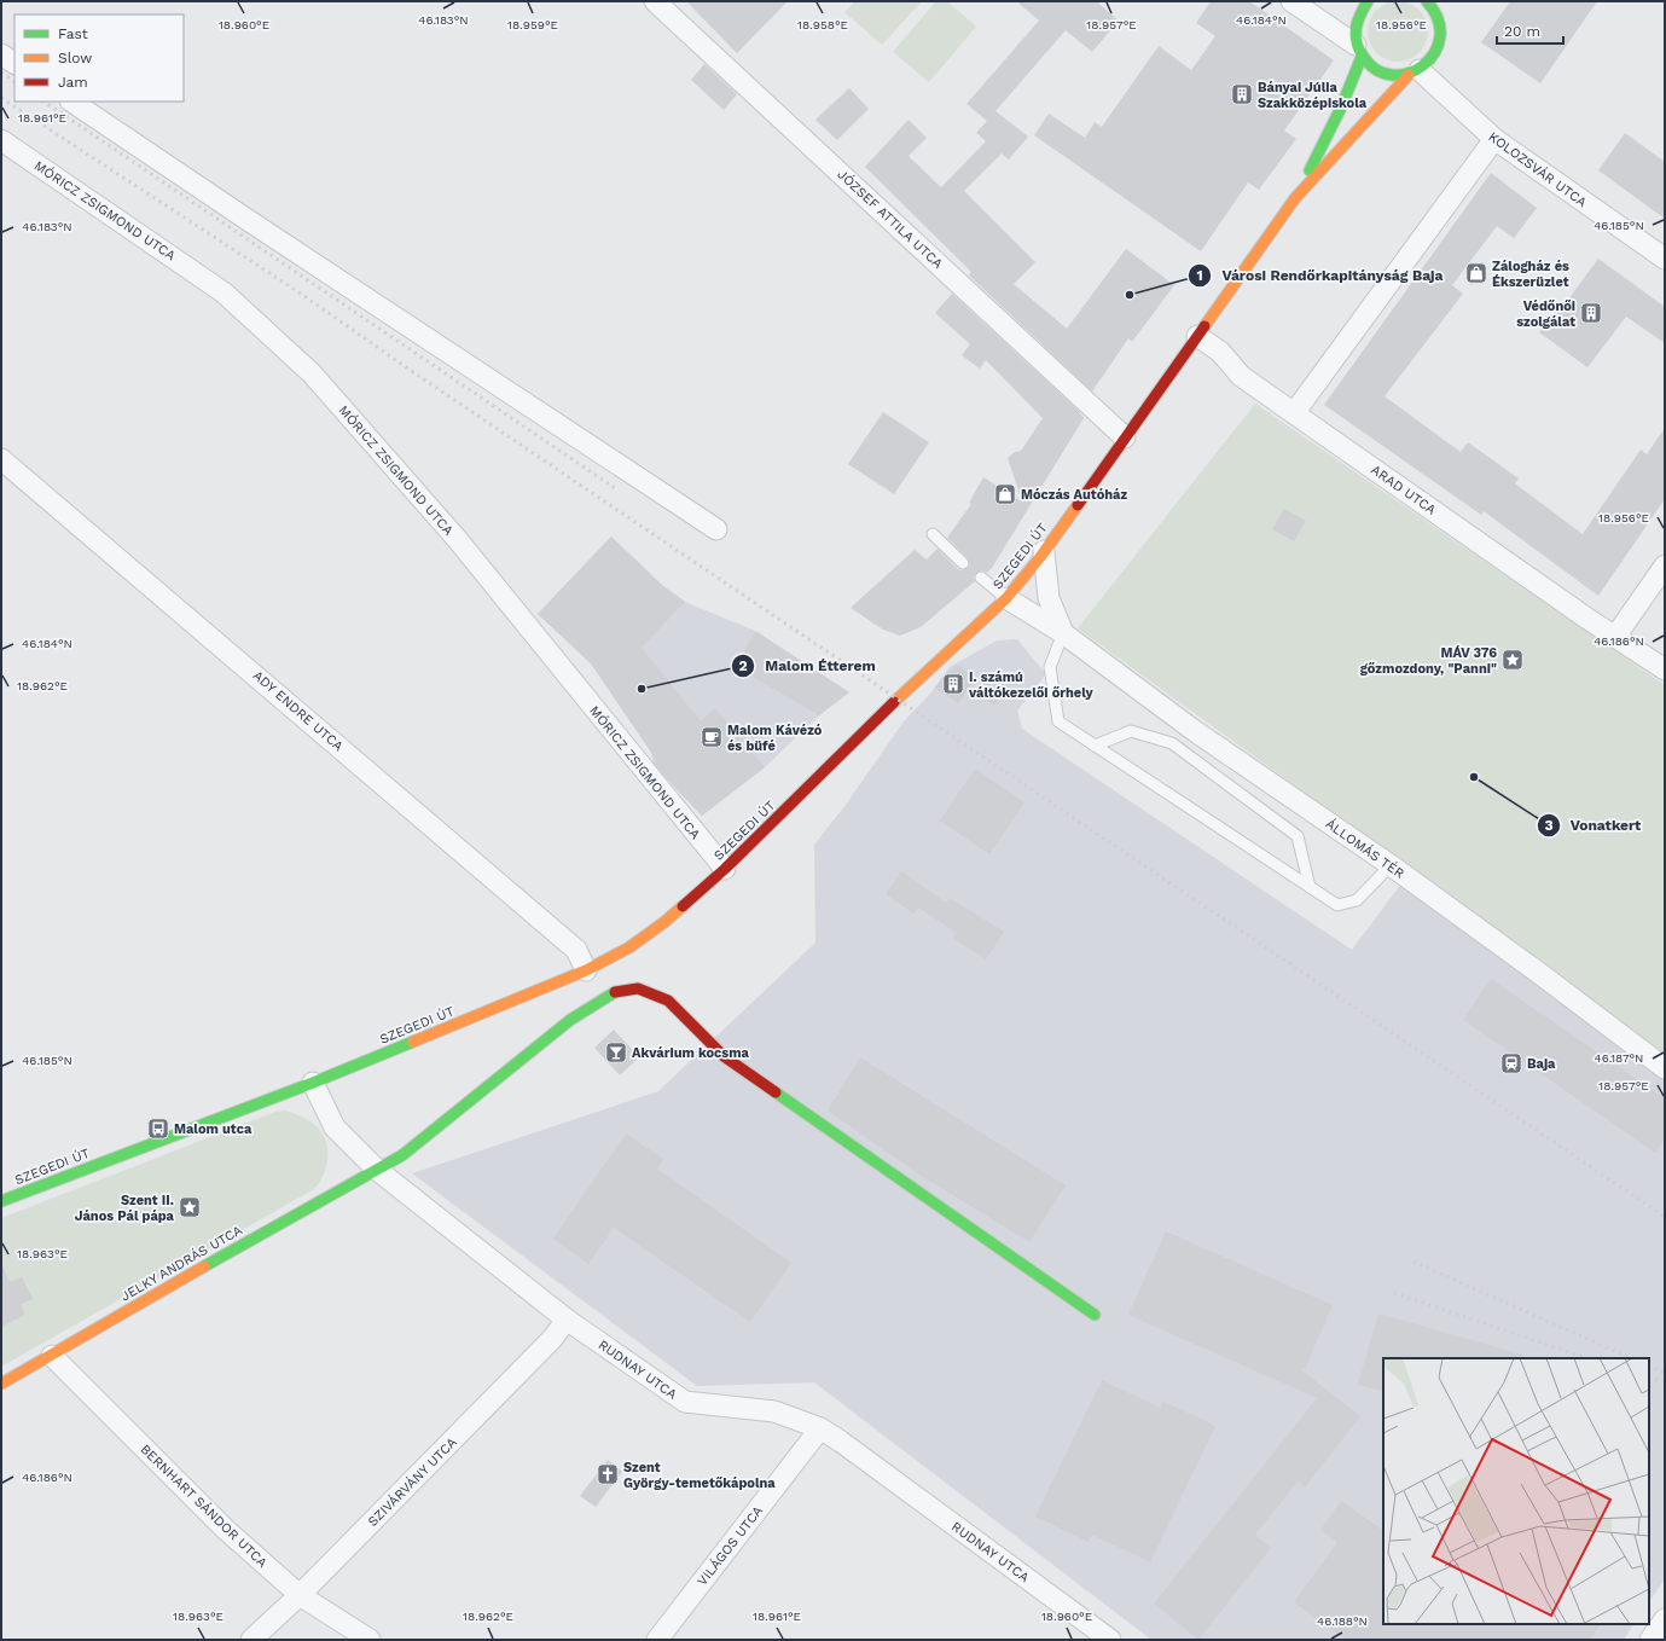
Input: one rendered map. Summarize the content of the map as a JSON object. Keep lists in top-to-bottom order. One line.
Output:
{"streets":{"main road":["SZEGEDI ÚT","JELKY ANDRÁS UTCA"],"street":["KOLOZSVÁR UTCA","MÓRICZ ZSIGMOND UTCA","JÓZSEF ATTILA UTCA","ARAD UTCA","ADY ENDRE UTCA","ÁLLOMÁS TÉR","RUDNAY UTCA","SZIVÁRVÁNY UTCA","BERNHART SÁNDOR UTCA","VILÁGOS UTCA"]},"crossings":[["KOLOZSVÁR UTCA","SZEGEDI ÚT"],["MÓRICZ ZSIGMOND UTCA","SZEGEDI ÚT"],["JÓZSEF ATTILA UTCA","SZEGEDI ÚT"],["ARAD UTCA","SZEGEDI ÚT"],["SZEGEDI ÚT","ADY ENDRE UTCA"],["SZEGEDI ÚT","ÁLLOMÁS TÉR"],["SZEGEDI ÚT","RUDNAY UTCA"],["JELKY ANDRÁS UTCA","RUDNAY UTCA"],["JELKY ANDRÁS UTCA","BERNHART SÁNDOR UTCA"],["RUDNAY UTCA","SZIVÁRVÁNY UTCA"],["RUDNAY UTCA","VILÁGOS UTCA"],["SZIVÁRVÁNY UTCA","BERNHART SÁNDOR UTCA"]],"places":{"building":["Bányai Júlia Szakközépiskola","Védőnői szolgálat","I. számú váltókezelői őrhely"],"shop":["Zálogház és Ékszerüzlet","Móczás Autóház"],"other":["Városi Rendőrkapitányság Baja","Malom Étterem","Vonatkert"],"place":["MÁV 376 gőzmozdony, \"Panni\"","Szent II. János Pál pápa"],"cafe":["Malom Kávézó és büfé"],"bar":["Akvárium kocsma"],"station":["Baja"],"bus stop":["Malom utca"],"church":["Szent György-temetőkápolna"]},"legend":["Fast","Slow","Jam"],"scale_bar":"20 m","coordinates":["46.183°N","46.184°N","18.960°E","18.959°E","18.958°E","18.957°E","18.956°E","18.961°E","46.185°N","46.186°N","18.962°E","46.187°N","18.963°E","46.188°N"]}
